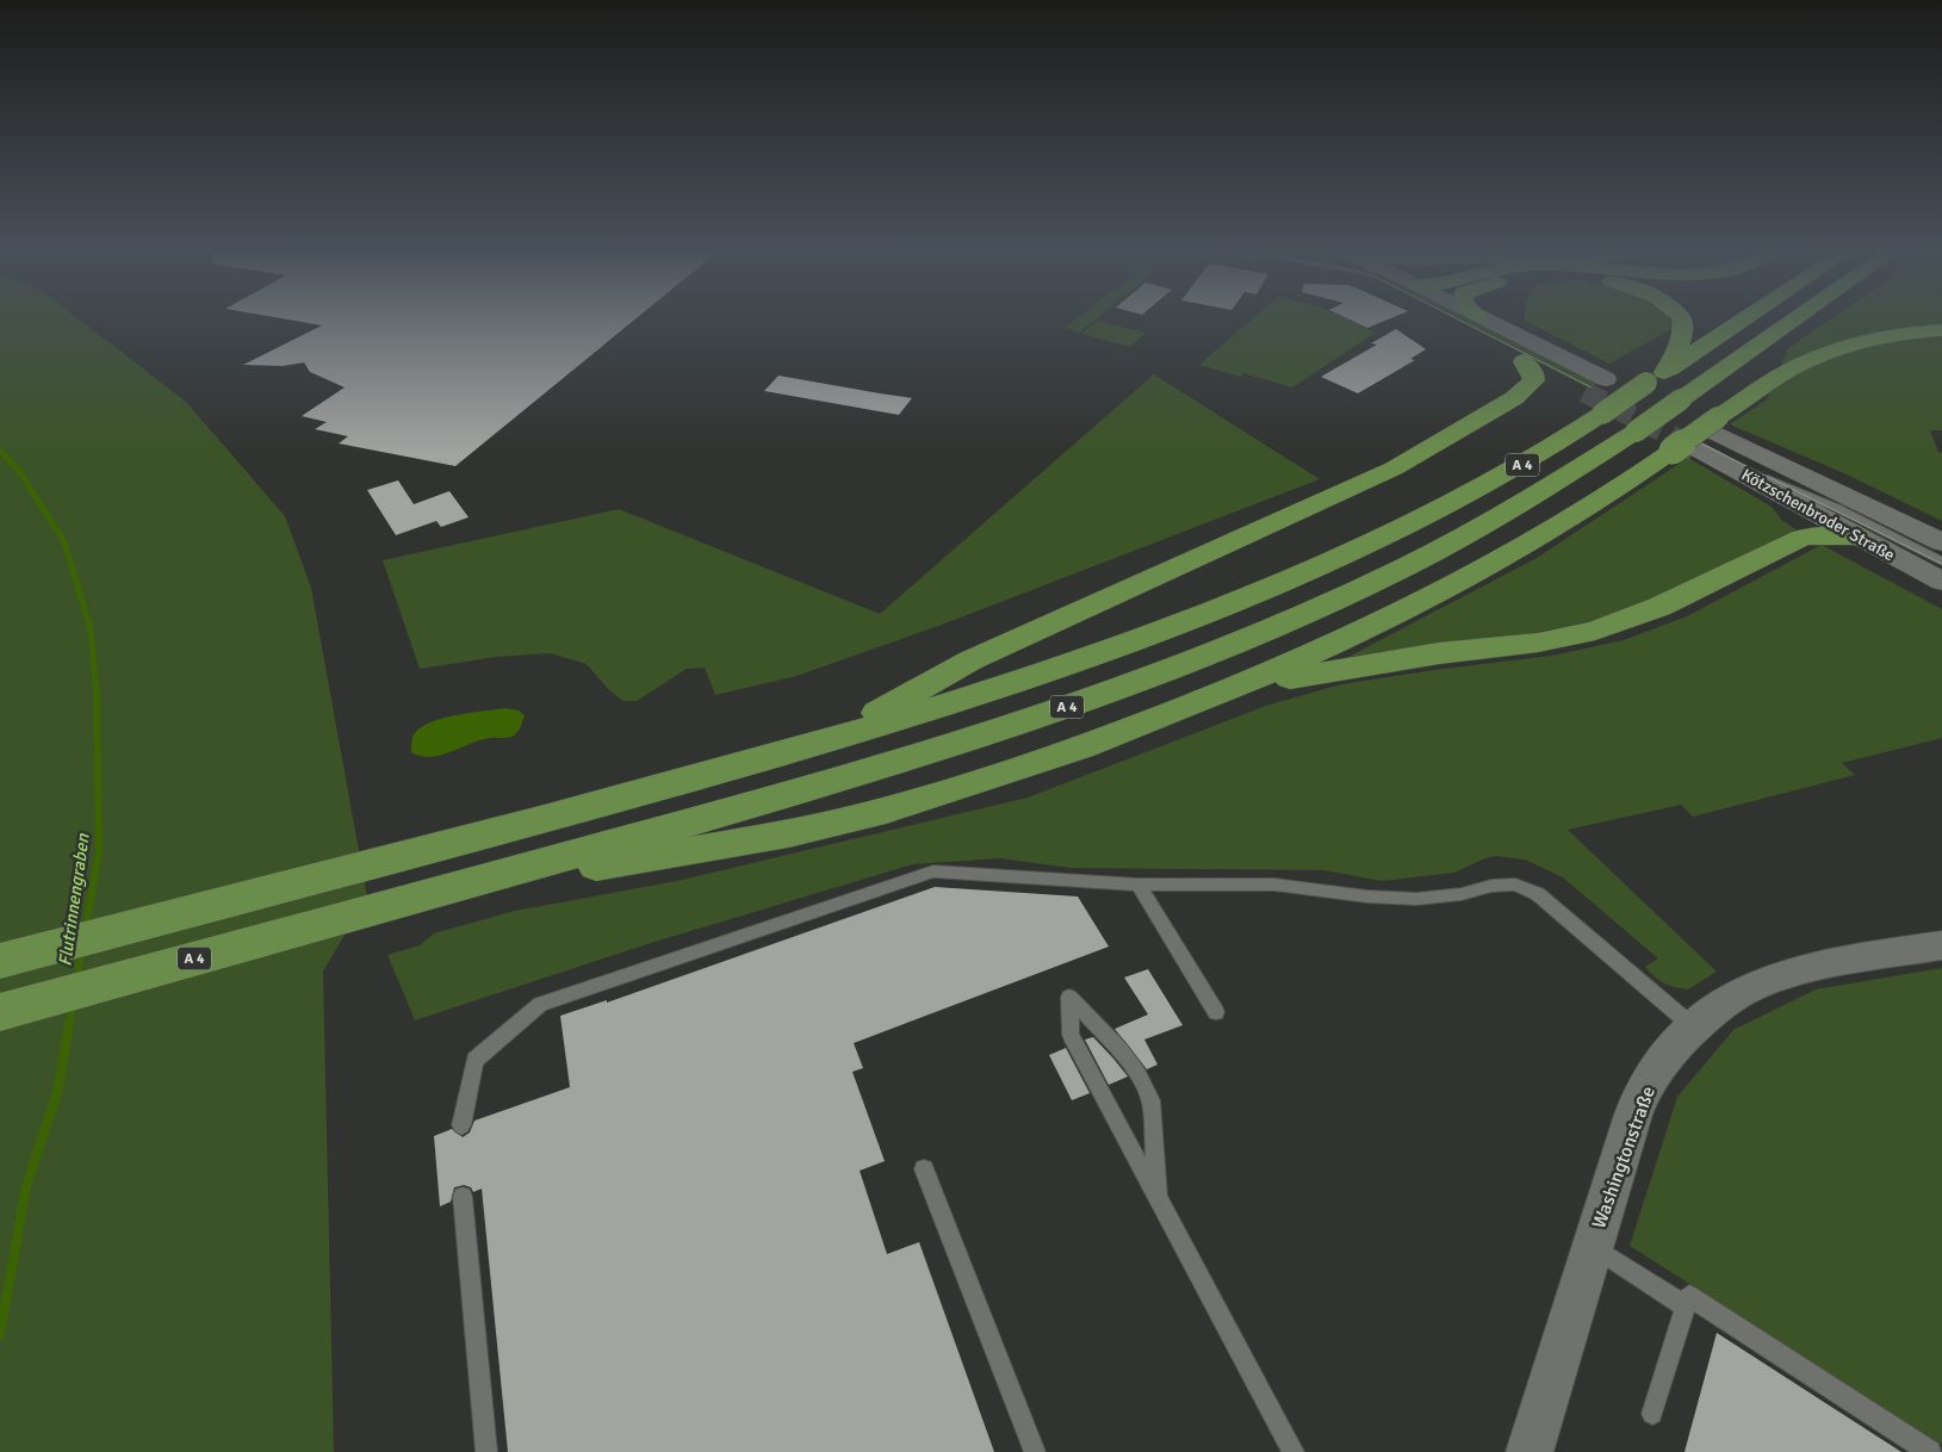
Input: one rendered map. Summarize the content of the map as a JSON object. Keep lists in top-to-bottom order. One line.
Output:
{"streets":{"highway":["A 4"],"main road":["Kötzschenbroder Straße"],"street":["Washingtonstraße"]},"water":["Flutrinnengraben"]}
